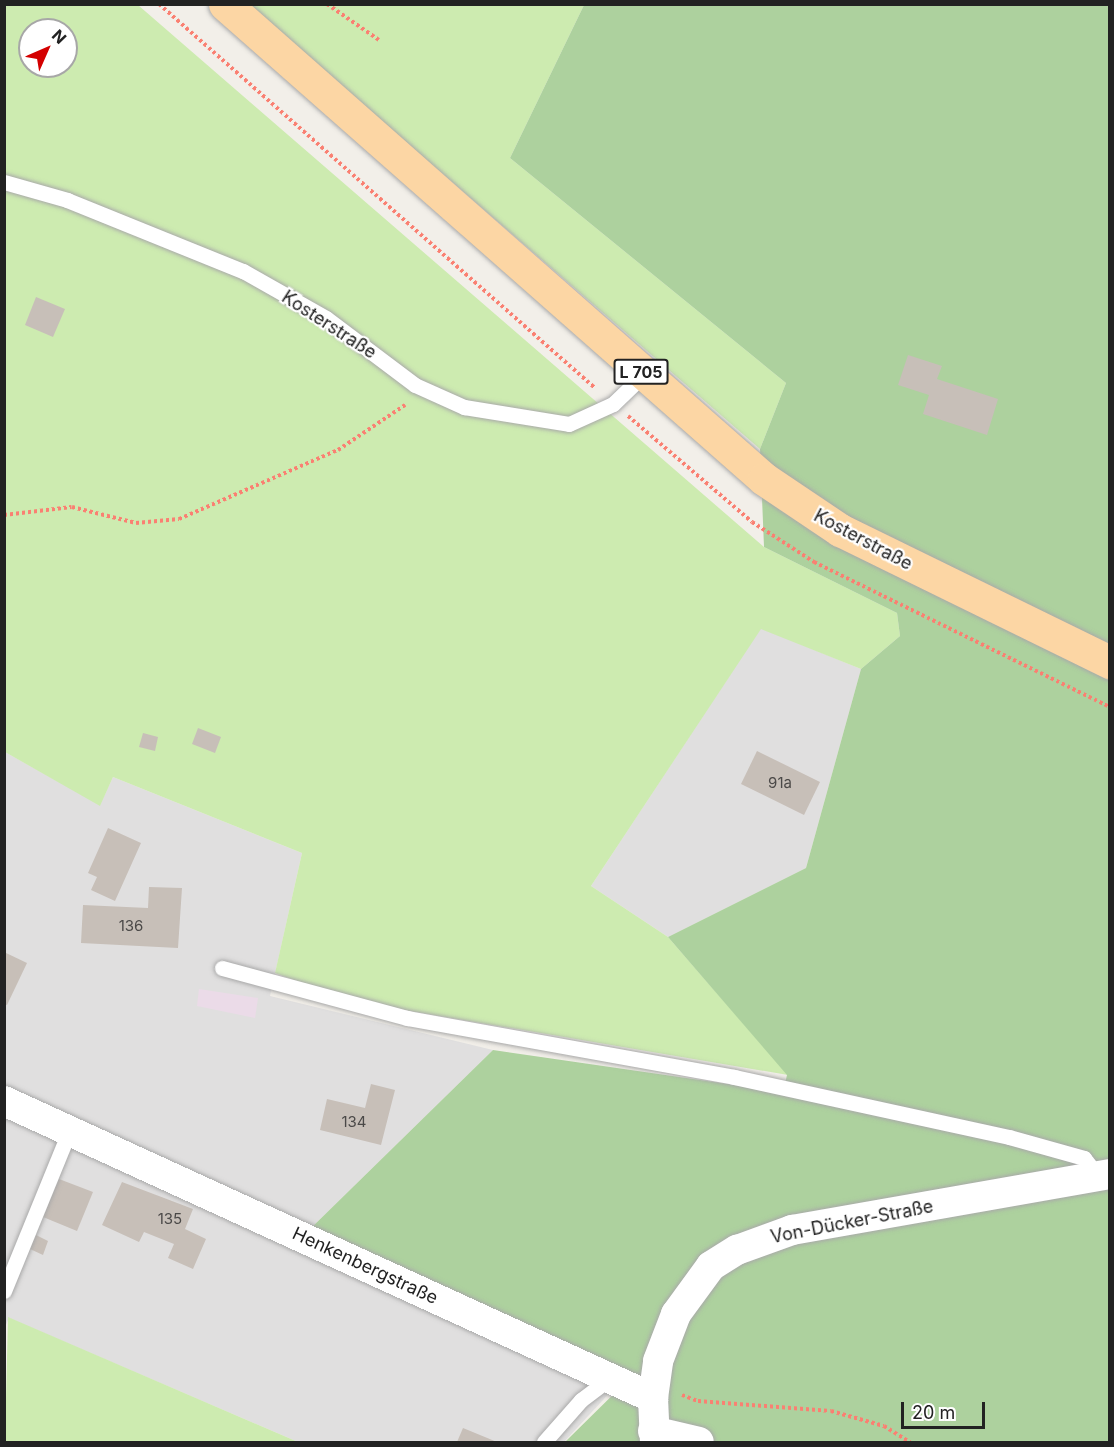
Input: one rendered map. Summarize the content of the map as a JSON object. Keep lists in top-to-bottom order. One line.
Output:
{"streets":{"main road":["Kosterstraße","L 705"],"street":["Von-Dücker-Straße","Henkenbergstraße"]},"crossings":[["Von-Dücker-Straße","Henkenbergstraße"]],"house_numbers":["91a","136","134","135"],"scale_bar":"20 m","north":"top right"}
